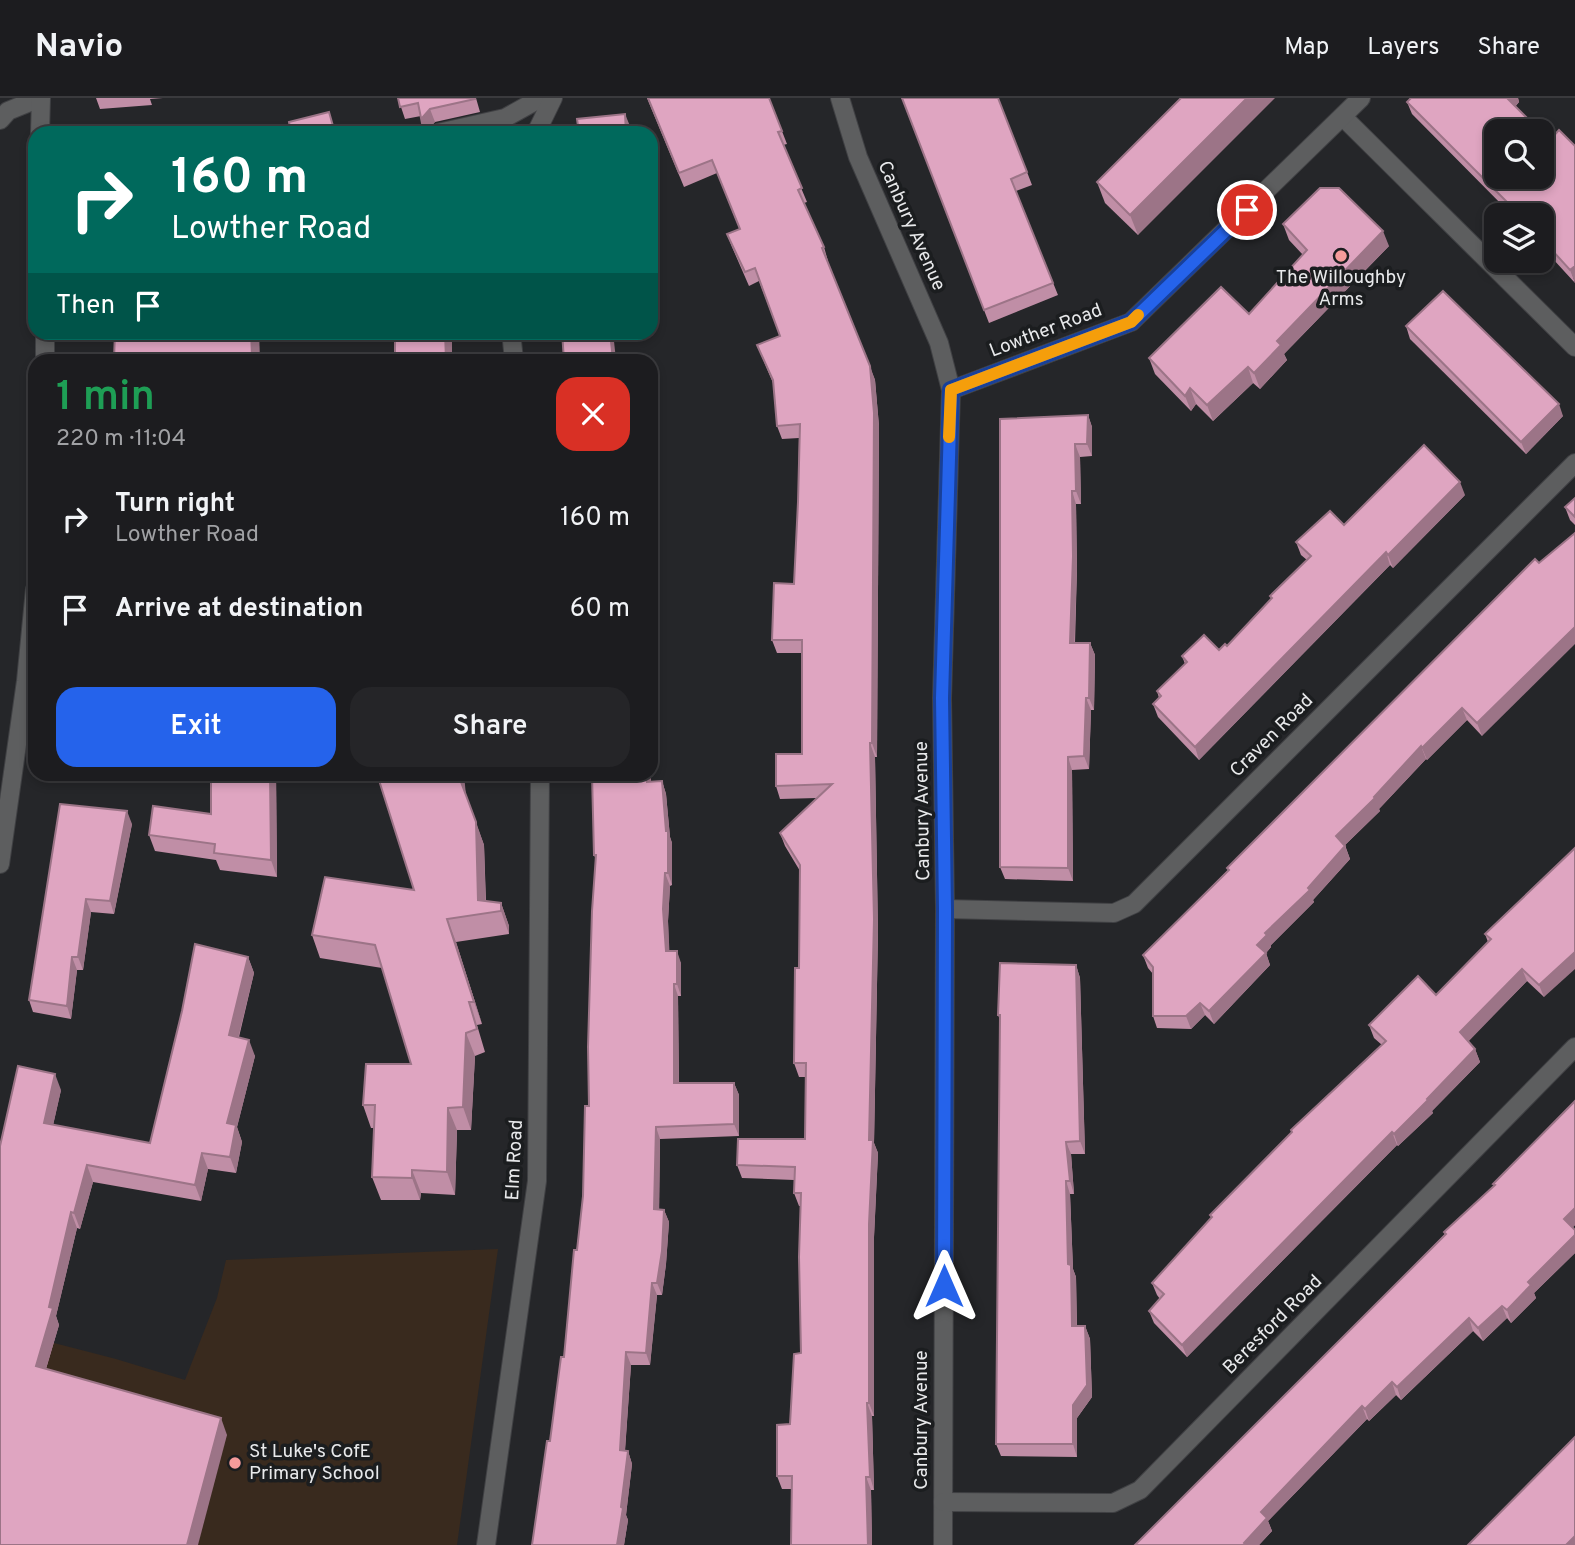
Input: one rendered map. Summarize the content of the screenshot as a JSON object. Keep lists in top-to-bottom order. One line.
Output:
{"streets":{"street":["Canbury Avenue","Lowther Road","Craven Road","Elm Road","Beresford Road"]},"crossings":[["Canbury Avenue","Lowther Road"],["Canbury Avenue","Craven Road"],["Canbury Avenue","Beresford Road"]],"places":["The Willoughby Arms","St Luke's CofE Primary School"],"page":{"header":"Navio","nav":["Map","Layers","Share"],"turn":["160 m","Lowther Road"],"then":"Then","heading":["1 min","220 m · 11:04"],"list":[{"name":"Turn right","note":"Lowther Road","value":"160 m"},{"name":"Arrive at destination","value":"60 m"}],"buttons":["Exit","Share"]}}
